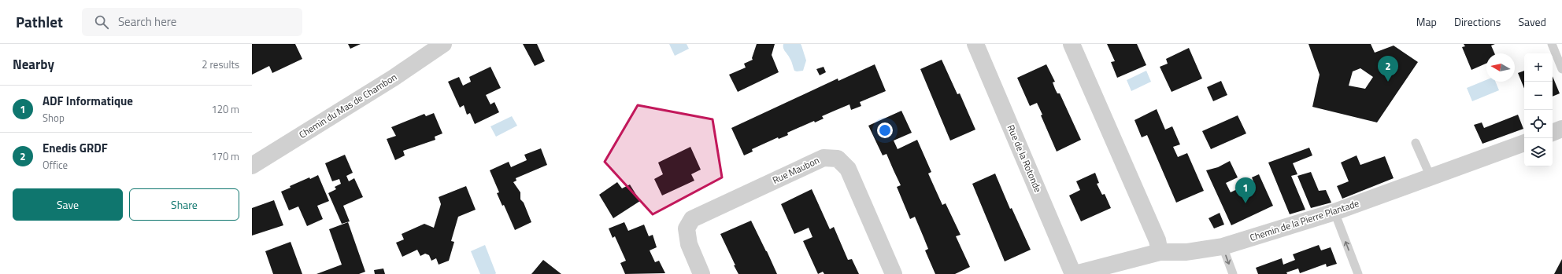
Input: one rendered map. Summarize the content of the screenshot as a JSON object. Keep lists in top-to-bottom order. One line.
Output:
{"streets":{"street":["Chemin du Mas de Chambon","Rue de la Rotonde","Rue Maubon","Chemin de la Pierre Plantade"]},"crossings":[["Rue de la Rotonde","Chemin de la Pierre Plantade"]],"north":"left","page":{"header":"Pathlet","search":"Search here","nav":["Map","Directions","Saved"],"heading":["Nearby","2 results"],"map_buttons":["+","−"],"pins":["2","1"],"list":[{"mark":"1","name":"ADF Informatique","note":"Shop","value":"120 m"},{"mark":"2","name":"Enedis GRDF","note":"Office","value":"170 m"}],"buttons":["Save","Share"]}}
